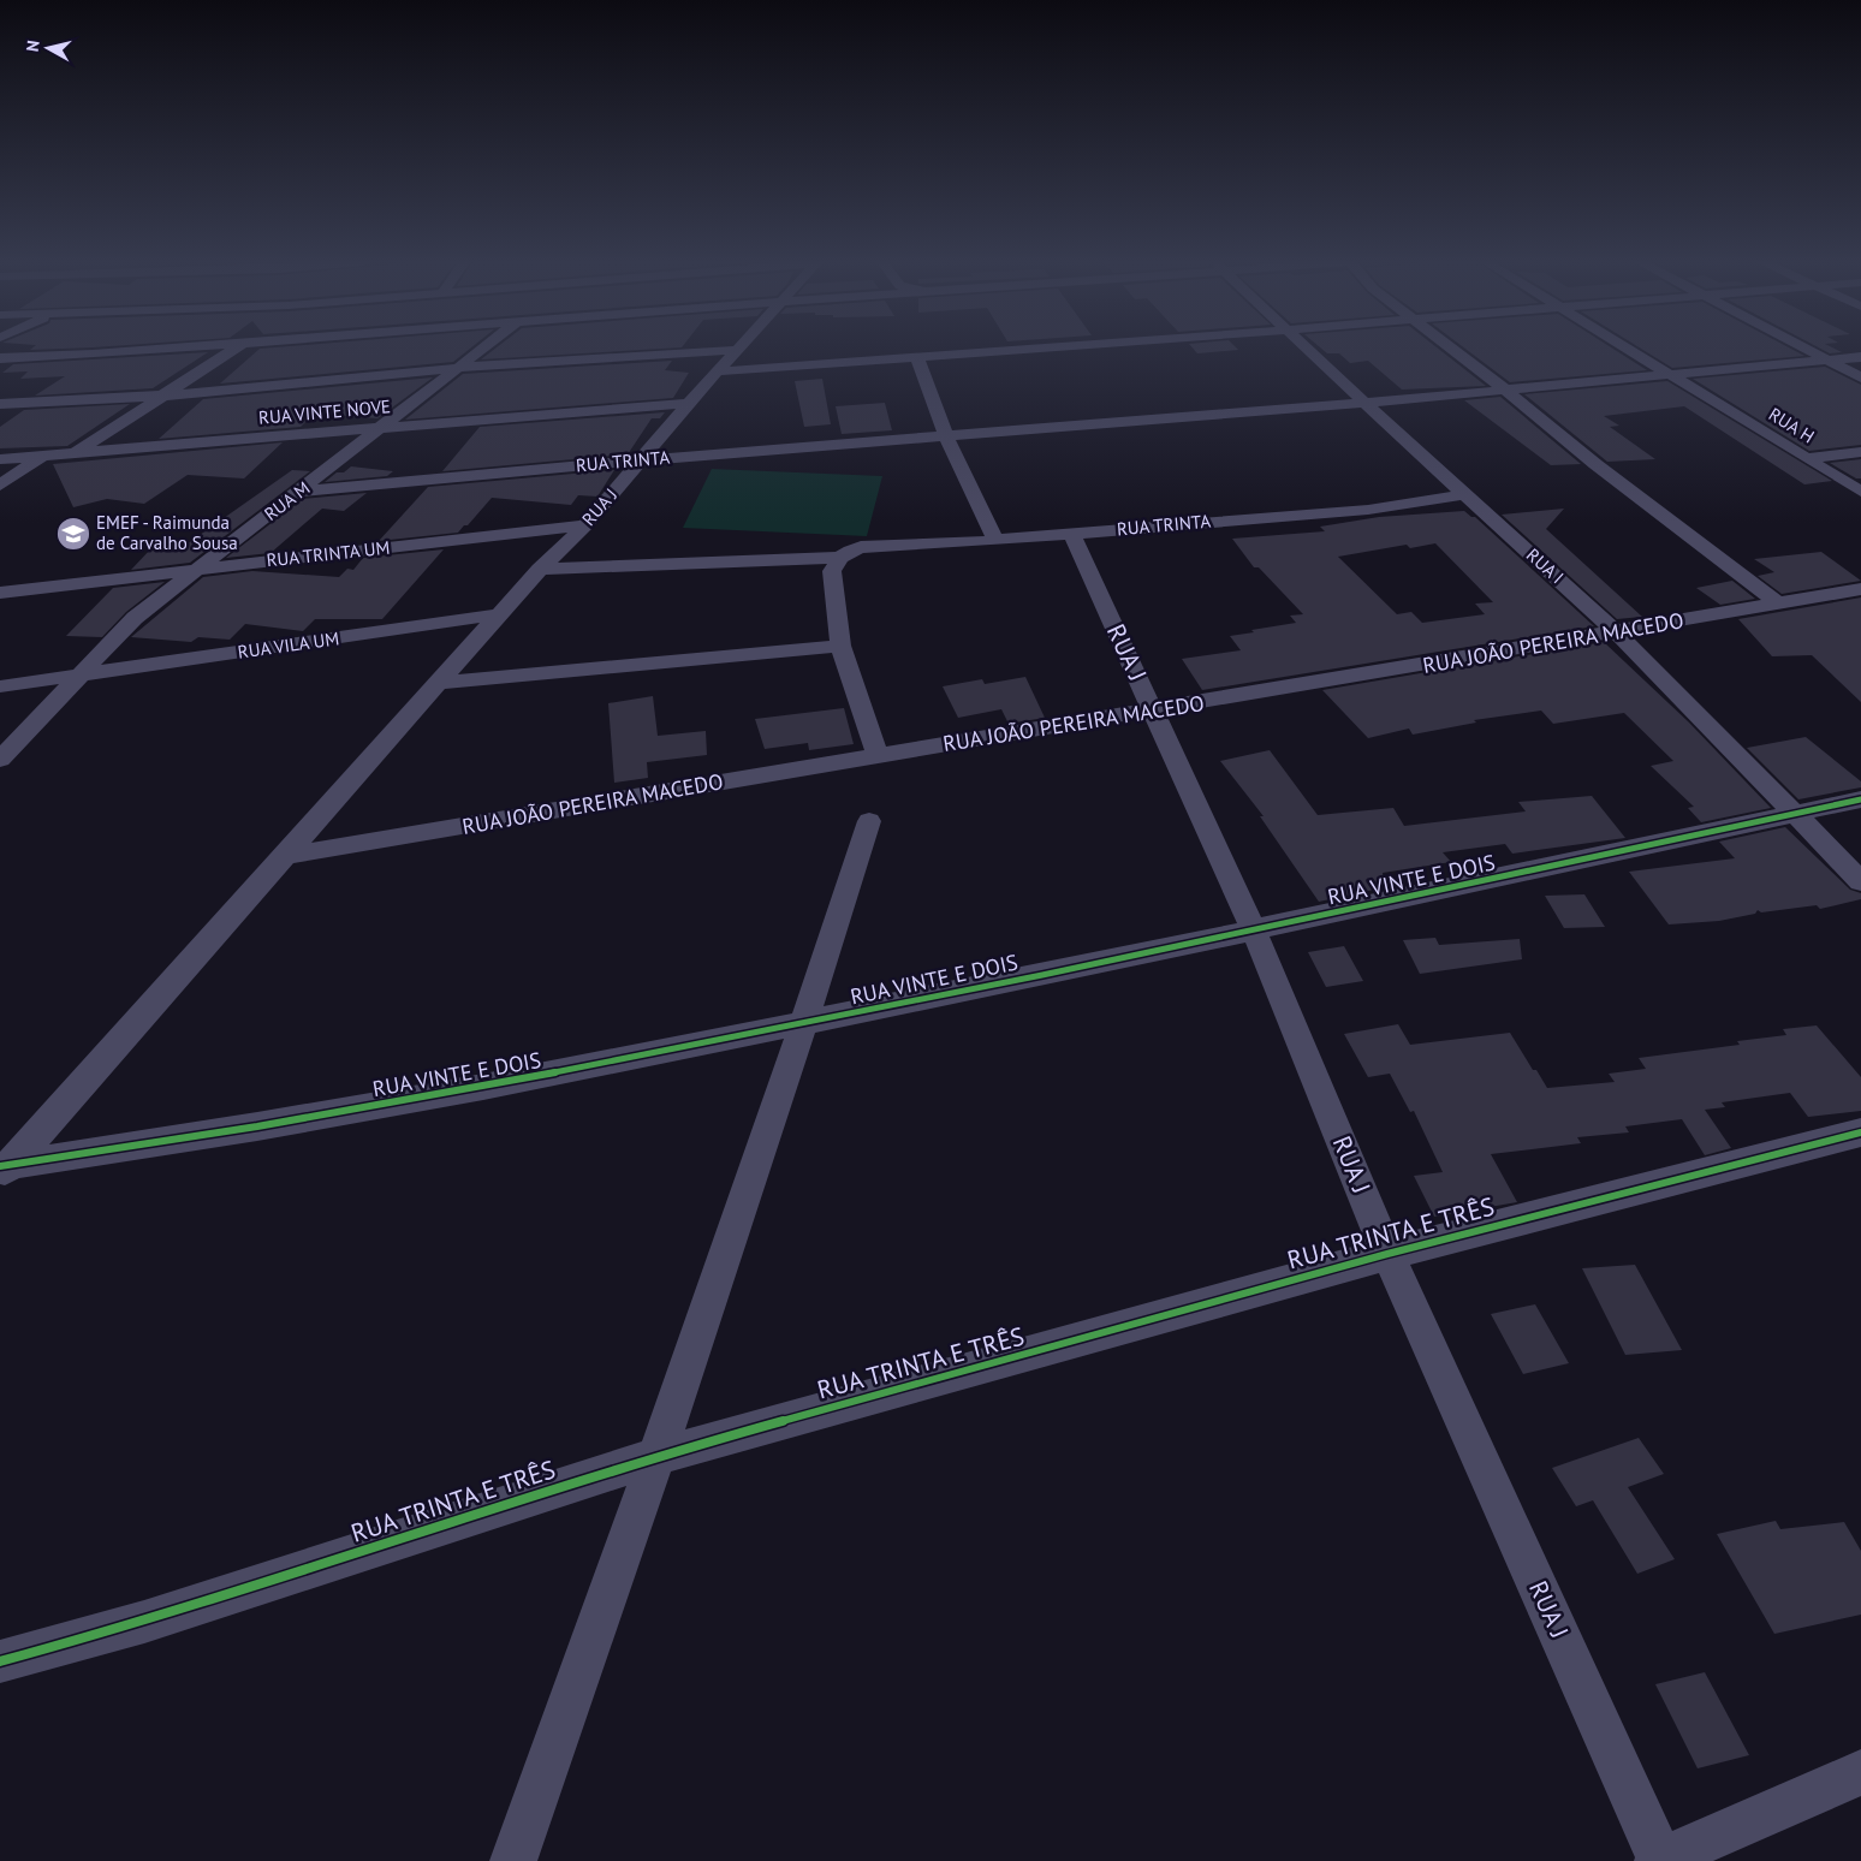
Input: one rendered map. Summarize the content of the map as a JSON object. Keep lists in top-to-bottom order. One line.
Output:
{"streets":{"street":["RUA VINTE NOVE","RUA H","RUA TRINTA","RUA M","RUA J","RUA TRINTA UM","RUA I","RUA JOÃO PEREIRA MACEDO","RUA VILA UM","RUA VINTE E DOIS","RUA TRINTA E TRÊS"]},"crossings":[["RUA VINTE NOVE","RUA M"],["RUA VINTE NOVE","RUA J"],["RUA H","RUA TRINTA"],["RUA TRINTA","RUA M"],["RUA TRINTA","RUA J"],["RUA TRINTA","RUA I"],["RUA M","RUA TRINTA UM"],["RUA M","RUA VILA UM"],["RUA J","RUA TRINTA UM"],["RUA J","RUA JOÃO PEREIRA MACEDO"],["RUA J","RUA VILA UM"],["RUA J","RUA VINTE E DOIS"],["RUA J","RUA TRINTA E TRÊS"],["RUA I","RUA JOÃO PEREIRA MACEDO"],["RUA I","RUA VINTE E DOIS"]],"places":{"school or university":["EMEF - Raimunda de Carvalho Sousa"]},"north":"left"}
